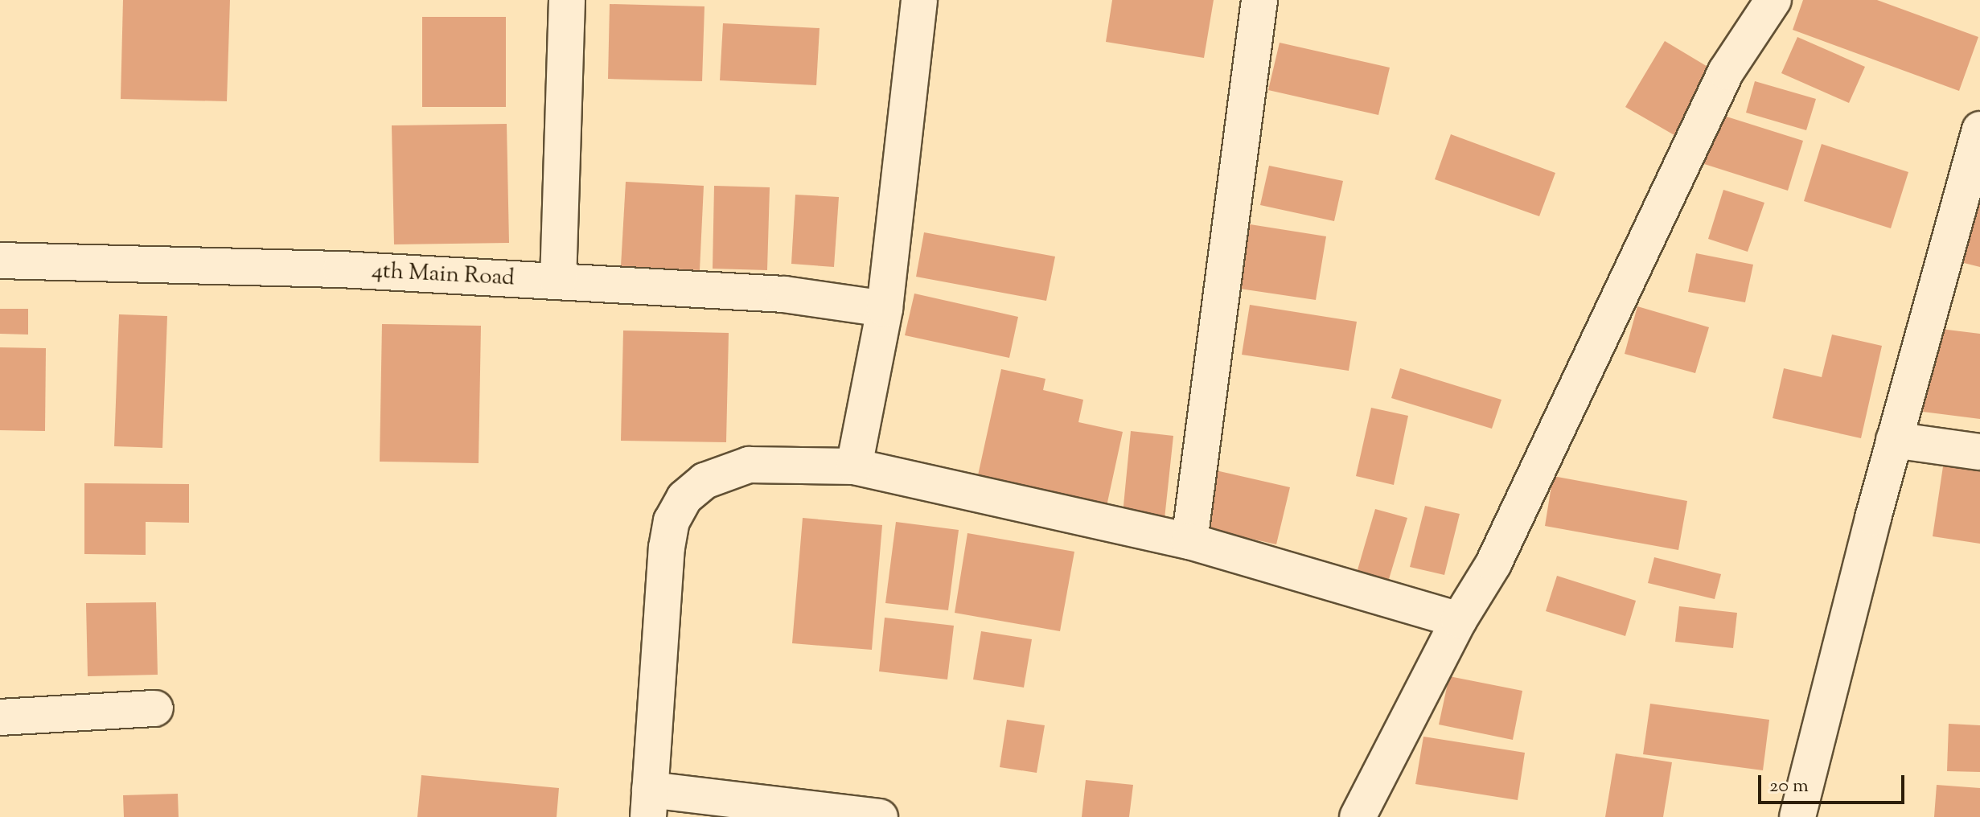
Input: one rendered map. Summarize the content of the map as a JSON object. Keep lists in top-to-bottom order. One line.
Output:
{"streets":{"street":["4th Main Road"]},"scale_bar":"20 m"}
